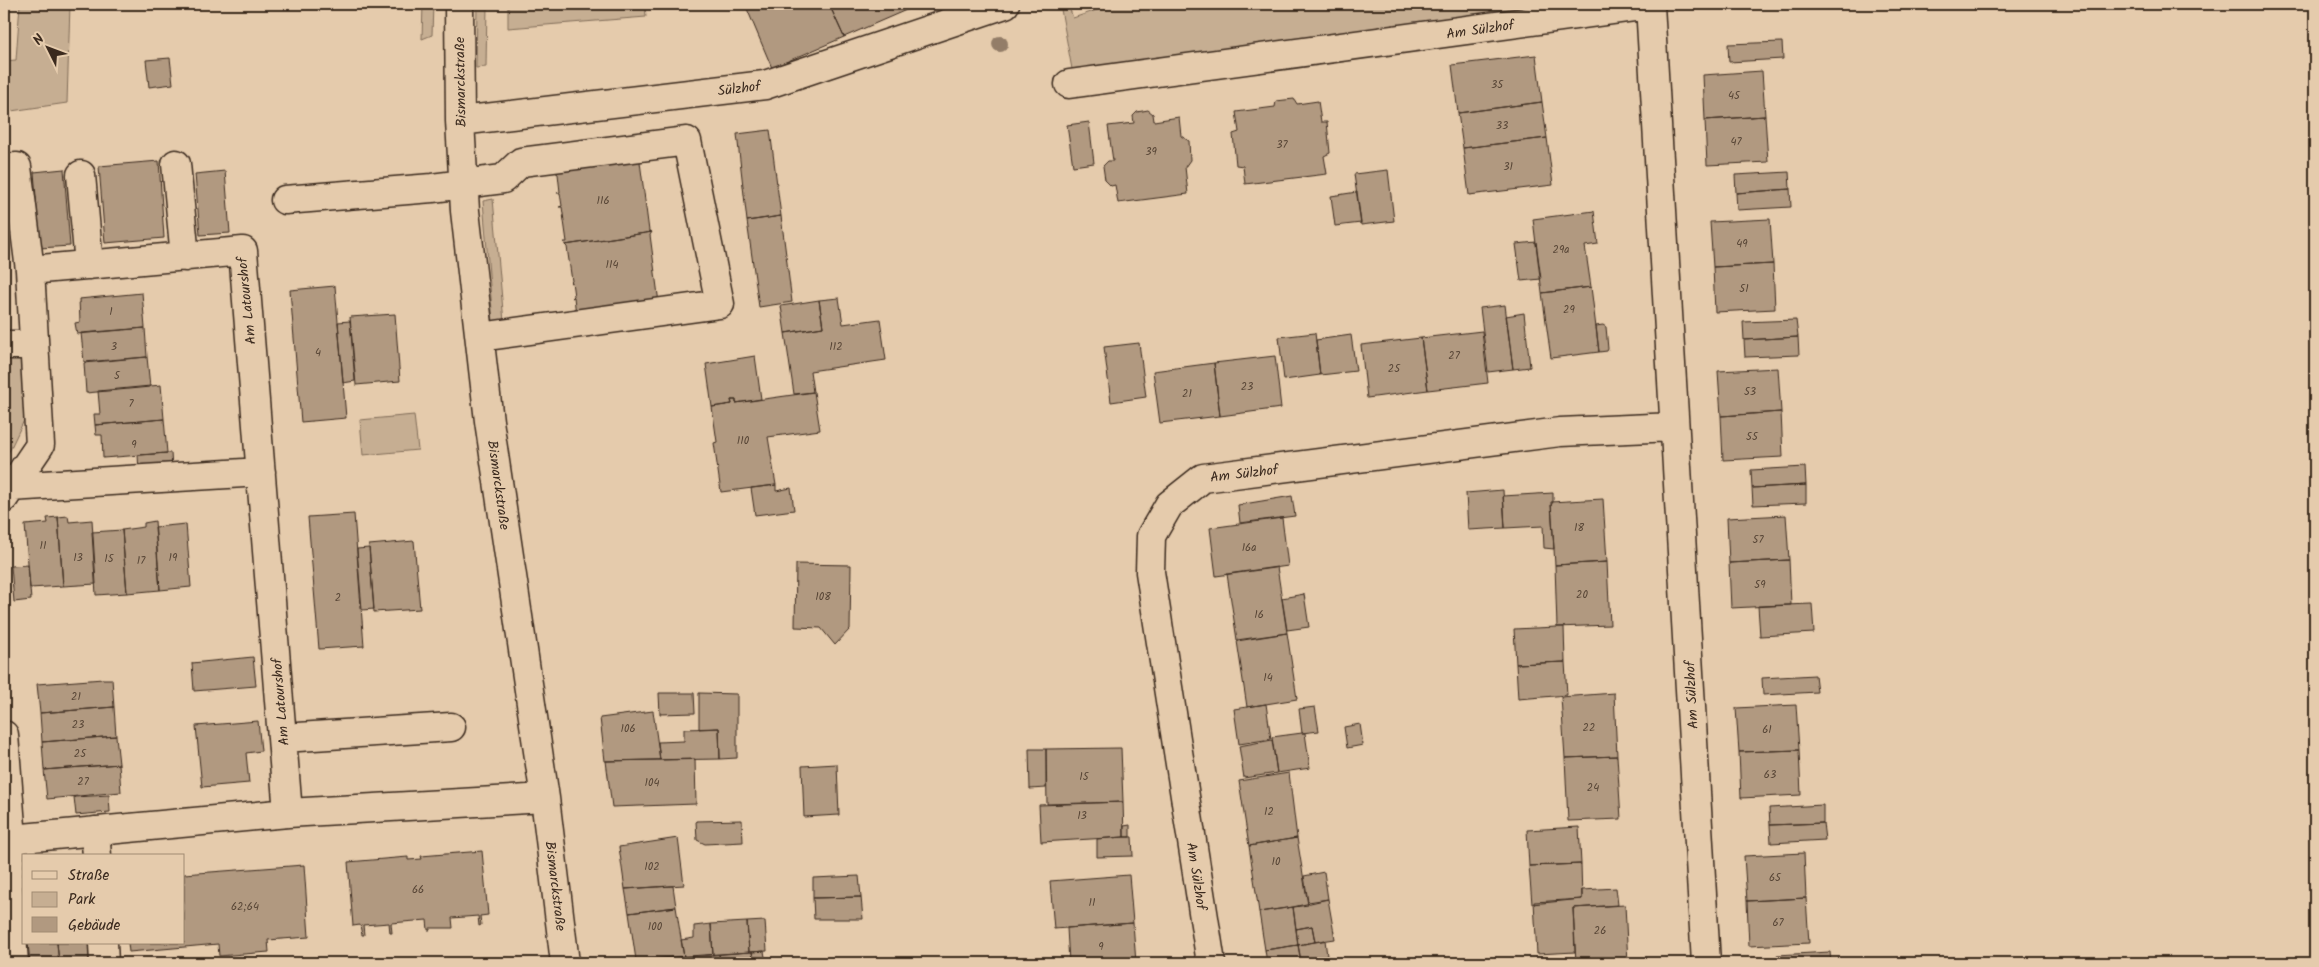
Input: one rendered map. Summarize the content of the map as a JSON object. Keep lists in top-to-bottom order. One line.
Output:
{"streets":{"street":["Am Sülzhof","Bismarckstraße","Sülzhof","Am Latourshof"]},"crossings":[["Bismarckstraße","Sülzhof"]],"house_numbers":["35","45","33","47","37","39","31","116","49","29a","114","51","29","1","3","112","4","27","25","5","23","53","21","7","55","110","9","18","57","11","16a","13","19","15","17","59","20","108","2","16","14","21","23","22","106","61","25","63","15","27","104","24","12","13","10","102","65","66","11","62;64","67","100","26","9"],"legend":["Straße","Park","Gebäude"],"north":"top left"}
